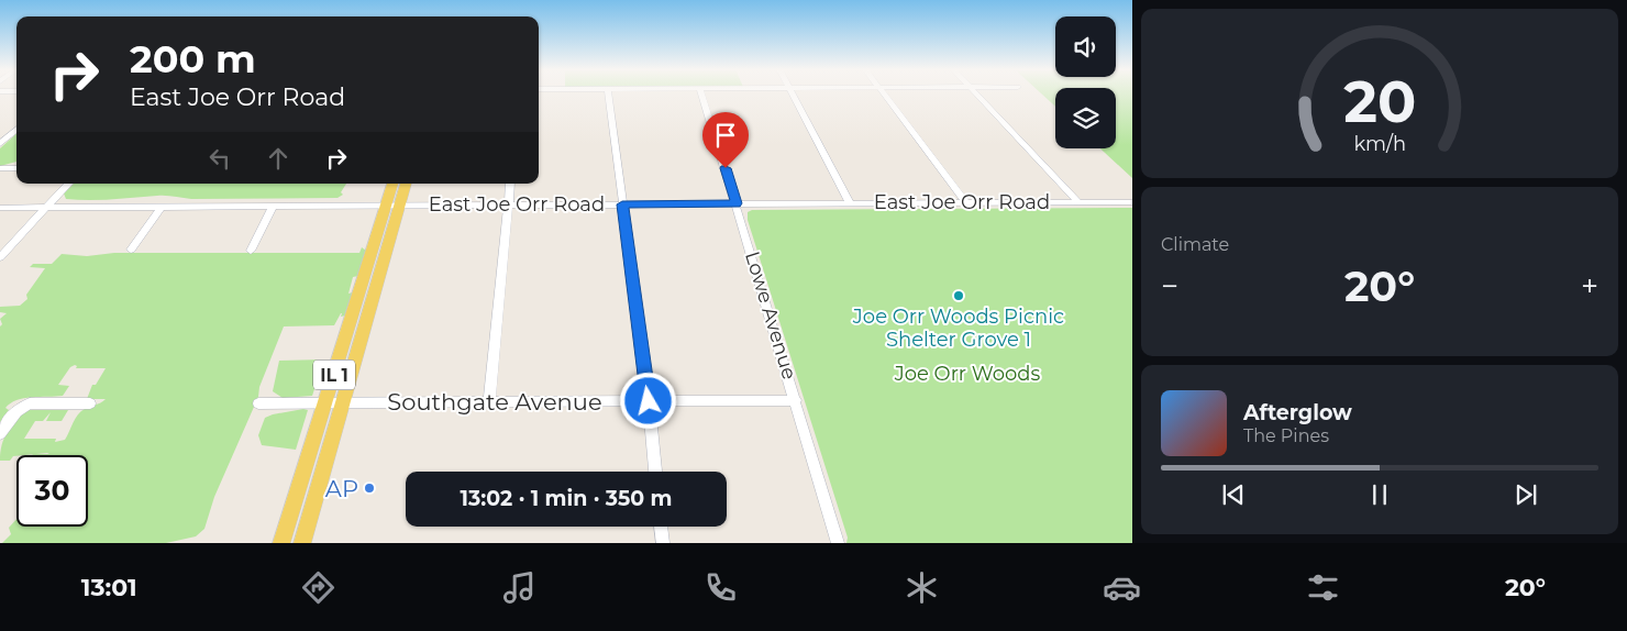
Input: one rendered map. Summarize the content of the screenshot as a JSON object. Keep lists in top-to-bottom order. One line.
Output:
{"streets":{"main road":["IL 1"],"street":["East Joe Orr Road","Lowe Avenue","Southgate Avenue"]},"crossings":[["East Joe Orr Road","Lowe Avenue"],["East Joe Orr Road","IL 1"],["Lowe Avenue","Southgate Avenue"],["IL 1","Southgate Avenue"]],"parks":["Joe Orr Woods"],"places":["Joe Orr Woods Picnic Shelter Grove 1","AP"],"page":{"turn":["200 m","East Joe Orr Road"],"tile":"Climate","heat":["−","20°","+"],"song":["Afterglow","The Pines"],"limit":"30","trip":"13:02 · 1 min · 350 m","tabs":["13:01","20°"],"gauge":["20","km/h"]}}
